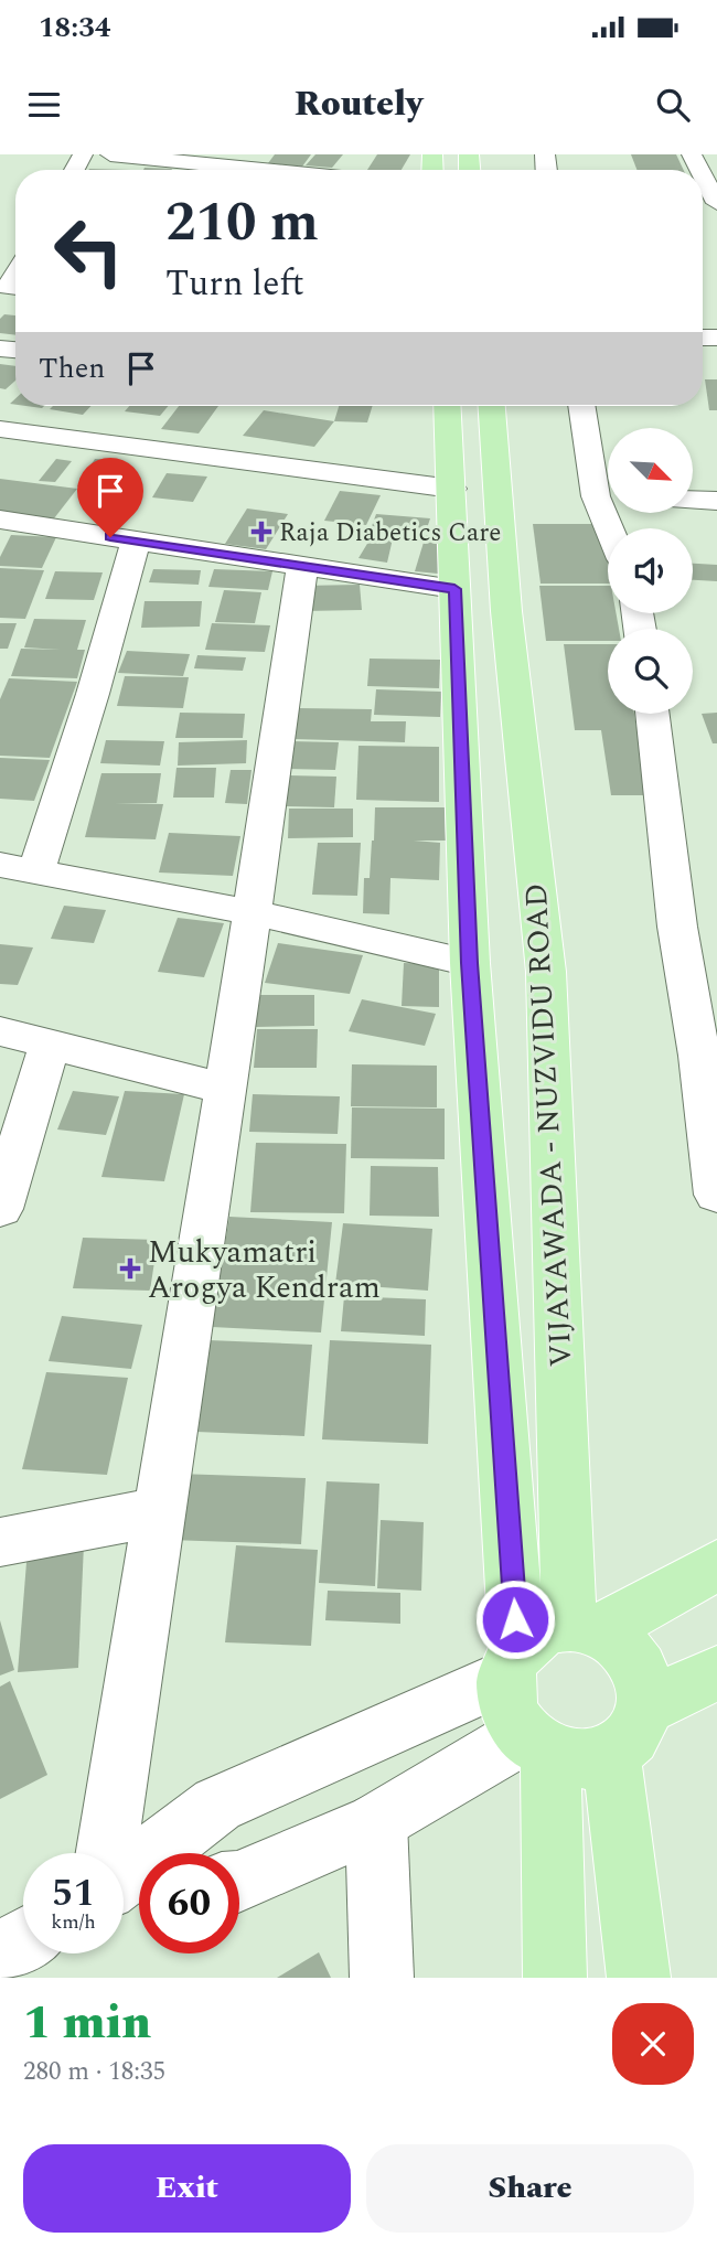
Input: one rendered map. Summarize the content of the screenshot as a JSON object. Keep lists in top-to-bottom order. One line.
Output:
{"streets":{"main road":["VIJAYAWADA - NUZVIDU ROAD"]},"places":{"health":["Raja Diabetics Care","Mukyamatri Arogya Kendram"]},"north":"bottom right","page":{"status":"18:34","header":"Routely","turn":["210 m","Turn left"],"then":"Then","speed":"51 km/h","limit":"60","heading":["1 min","280 m · 18:35"],"buttons":["Exit","Share"]}}
